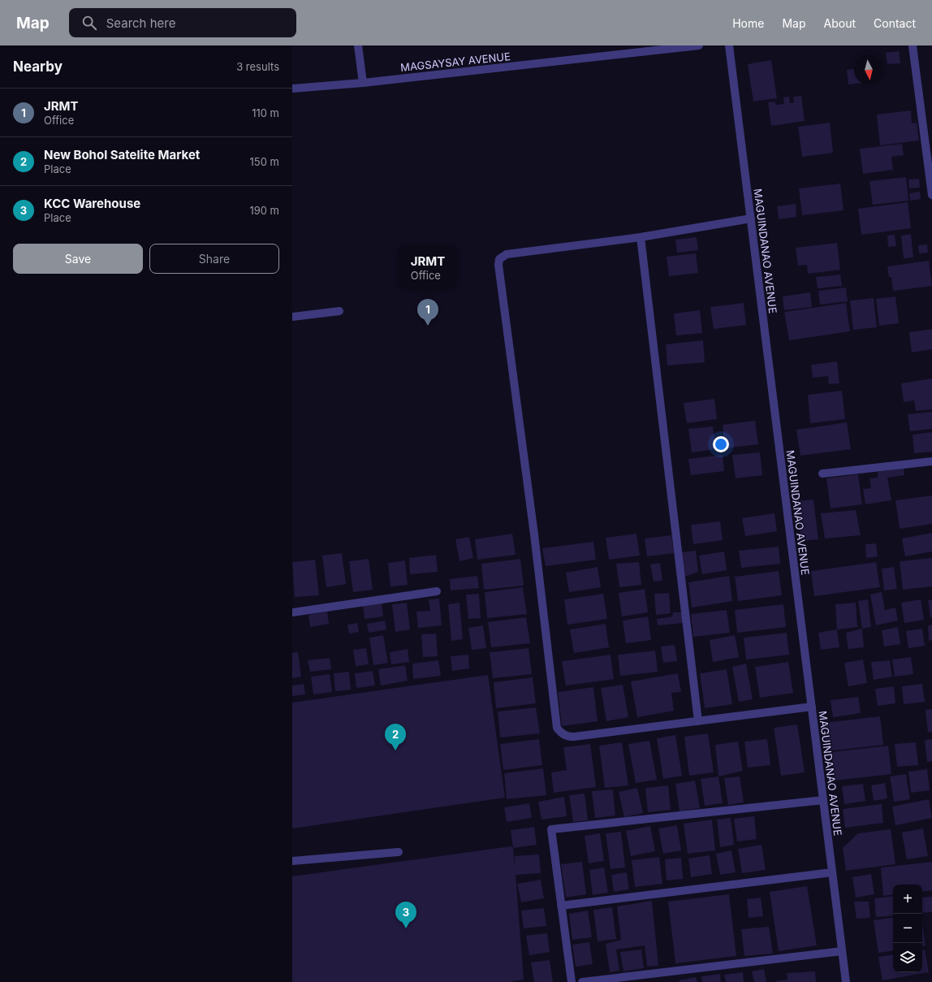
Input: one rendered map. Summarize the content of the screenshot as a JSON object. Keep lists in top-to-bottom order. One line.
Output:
{"streets":{"street":["MAGSAYSAY AVENUE","MAGUINDANAO AVENUE"]},"north":"bottom","page":{"header":"Map","search":"Search here","nav":["Home","Map","About","Contact"],"heading":["Nearby","3 results"],"list":[{"mark":"1","name":"JRMT","note":"Office","value":"110 m"},{"mark":"2","name":"New Bohol Satelite Market","note":"Place","value":"150 m"},{"mark":"3","name":"KCC Warehouse","note":"Place","value":"190 m"}],"buttons":["Save","Share"],"popup":["JRMT","Office"],"pins":["1","2","3"],"map_buttons":["+","−"]}}
